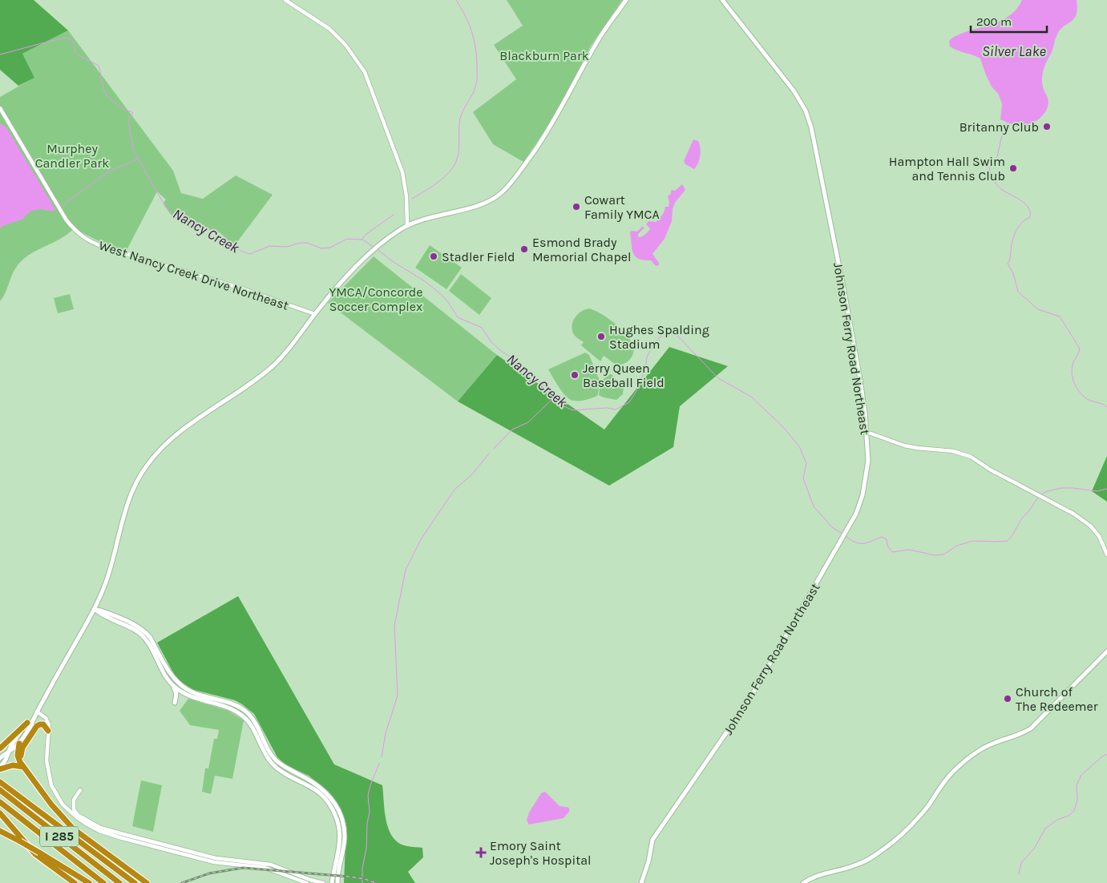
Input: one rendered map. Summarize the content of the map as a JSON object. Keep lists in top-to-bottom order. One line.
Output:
{"streets":{"highway":["I 285"],"main road":["Johnson Ferry Road Northeast"],"street":["West Nancy Creek Drive Northeast"]},"water":["Silver Lake","Nancy Creek"],"parks":["Blackburn Park","Murphey Candler Park","YMCA/Concorde Soccer Complex"],"places":{"other":["Britanny Club","Hampton Hall Swim and Tennis Club","Cowart Family YMCA","Esmond Brady Memorial Chapel","Stadler Field","Hughes Spalding Stadium","Jerry Queen Baseball Field","Church of The Redeemer"],"health":["Emory Saint Joseph's Hospital"]},"scale_bar":"200 m"}
